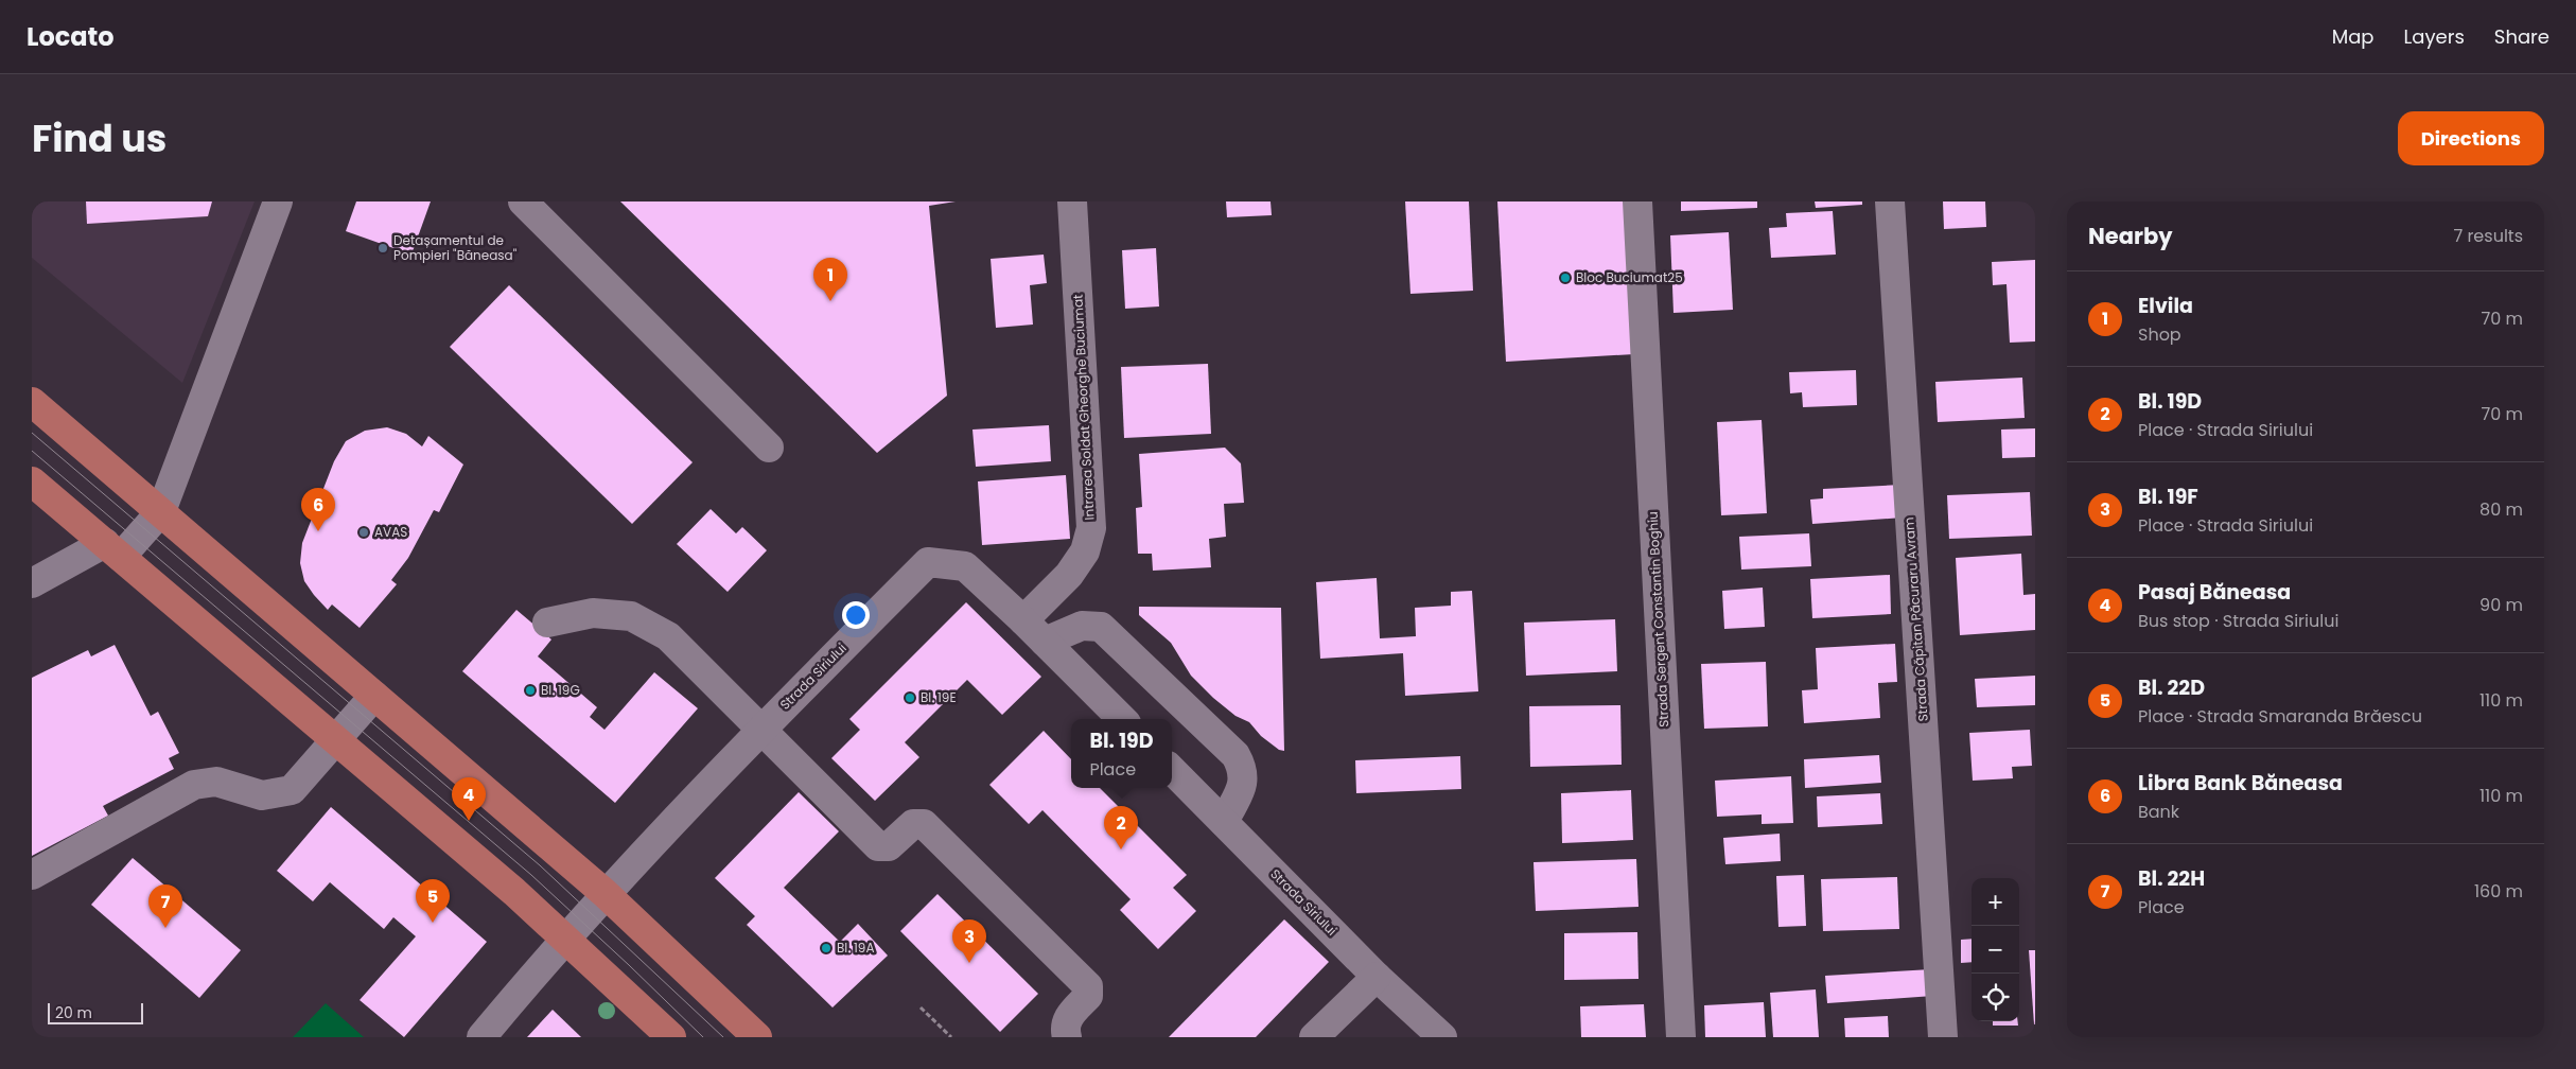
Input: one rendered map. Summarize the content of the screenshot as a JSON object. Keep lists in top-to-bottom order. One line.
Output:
{"streets":{"street":["Intrarea Soldat Gheorghe Buciumat","Strada Sergent Constantin Boghiu","Strada Căpitan Păcuraru Avram","Strada Siriului"]},"crossings":[["Intrarea Soldat Gheorghe Buciumat","Strada Siriului"]],"places":["Detașamentul de Pompieri \"Băneasa\"","Bloc Buciumat25","AVAS","Bl. 19G","Bl. 19E","Bl. 19A"],"scale_bar":"20 m","page":{"header":"Locato","nav":["Map","Layers","Share"],"title":"Find us","buttons":"Directions","heading":["Nearby","7 results"],"pins":["1","6","4","2","5","7","3"],"list":[{"mark":"1","name":"Elvila","note":"Shop","value":"70 m"},{"mark":"2","name":"Bl. 19D","note":"Place · Strada Siriului","value":"70 m"},{"mark":"3","name":"Bl. 19F","note":"Place · Strada Siriului","value":"80 m"},{"mark":"4","name":"Pasaj Băneasa","note":"Bus stop · Strada Siriului","value":"90 m"},{"mark":"5","name":"Bl. 22D","note":"Place · Strada Smaranda Brăescu","value":"110 m"},{"mark":"6","name":"Libra Bank Băneasa","note":"Bank","value":"110 m"},{"mark":"7","name":"Bl. 22H","note":"Place","value":"160 m"}],"popup":["Bl. 19D","Place"],"map_buttons":["+","−"],"scale":"20 m"}}
